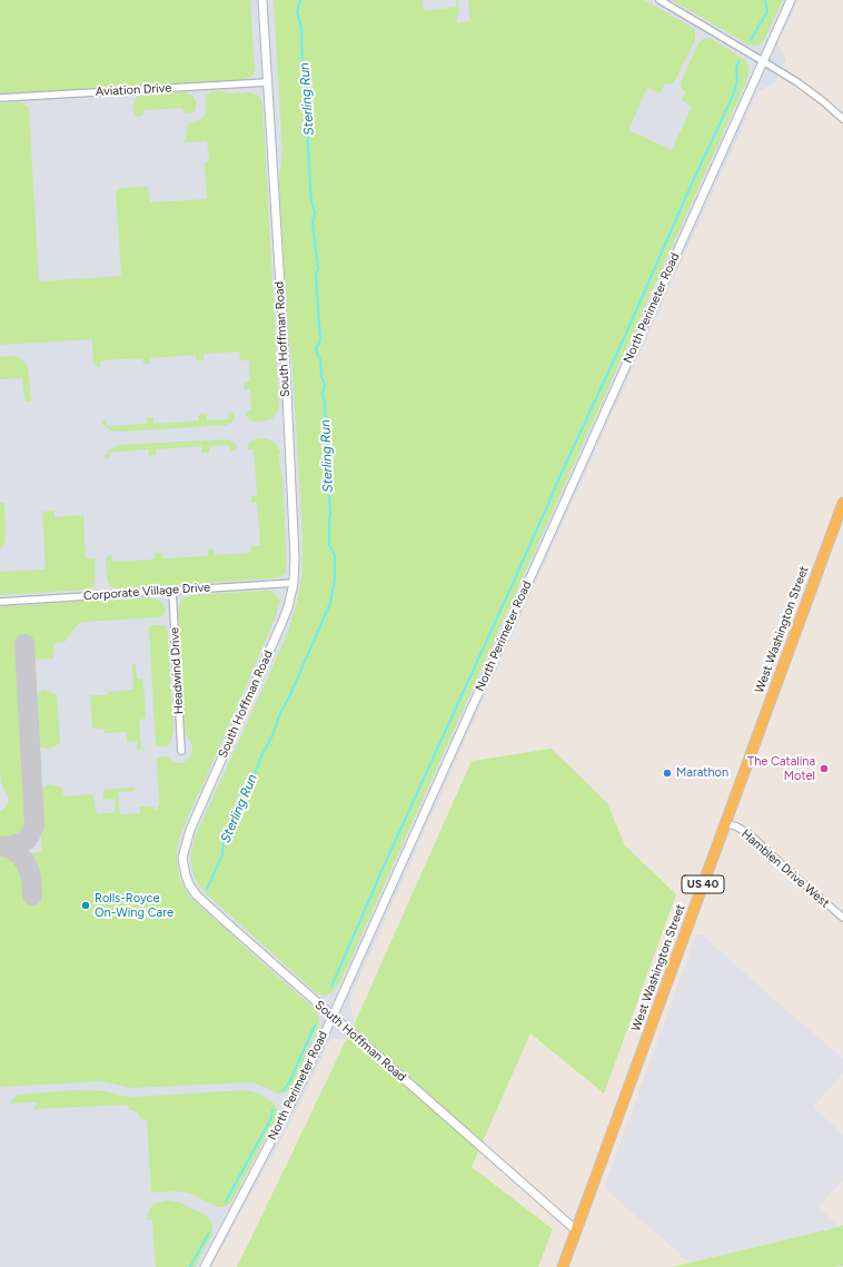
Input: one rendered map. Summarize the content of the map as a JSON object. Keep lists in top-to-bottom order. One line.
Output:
{"streets":{"main road":["West Washington Street","US 40"],"street":["Aviation Drive","North Perimeter Road","South Hoffman Road","Corporate Village Drive","Headwind Drive","Hamblen Drive West"]},"crossings":[["Aviation Drive","South Hoffman Road"],["North Perimeter Road","South Hoffman Road"],["South Hoffman Road","Corporate Village Drive"],["South Hoffman Road","West Washington Street"],["Corporate Village Drive","Headwind Drive"],["West Washington Street","Hamblen Drive West"]],"water":["Sterling Run"],"places":["The Catalina Motel","Marathon","Rolls-Royce On-Wing Care"]}
